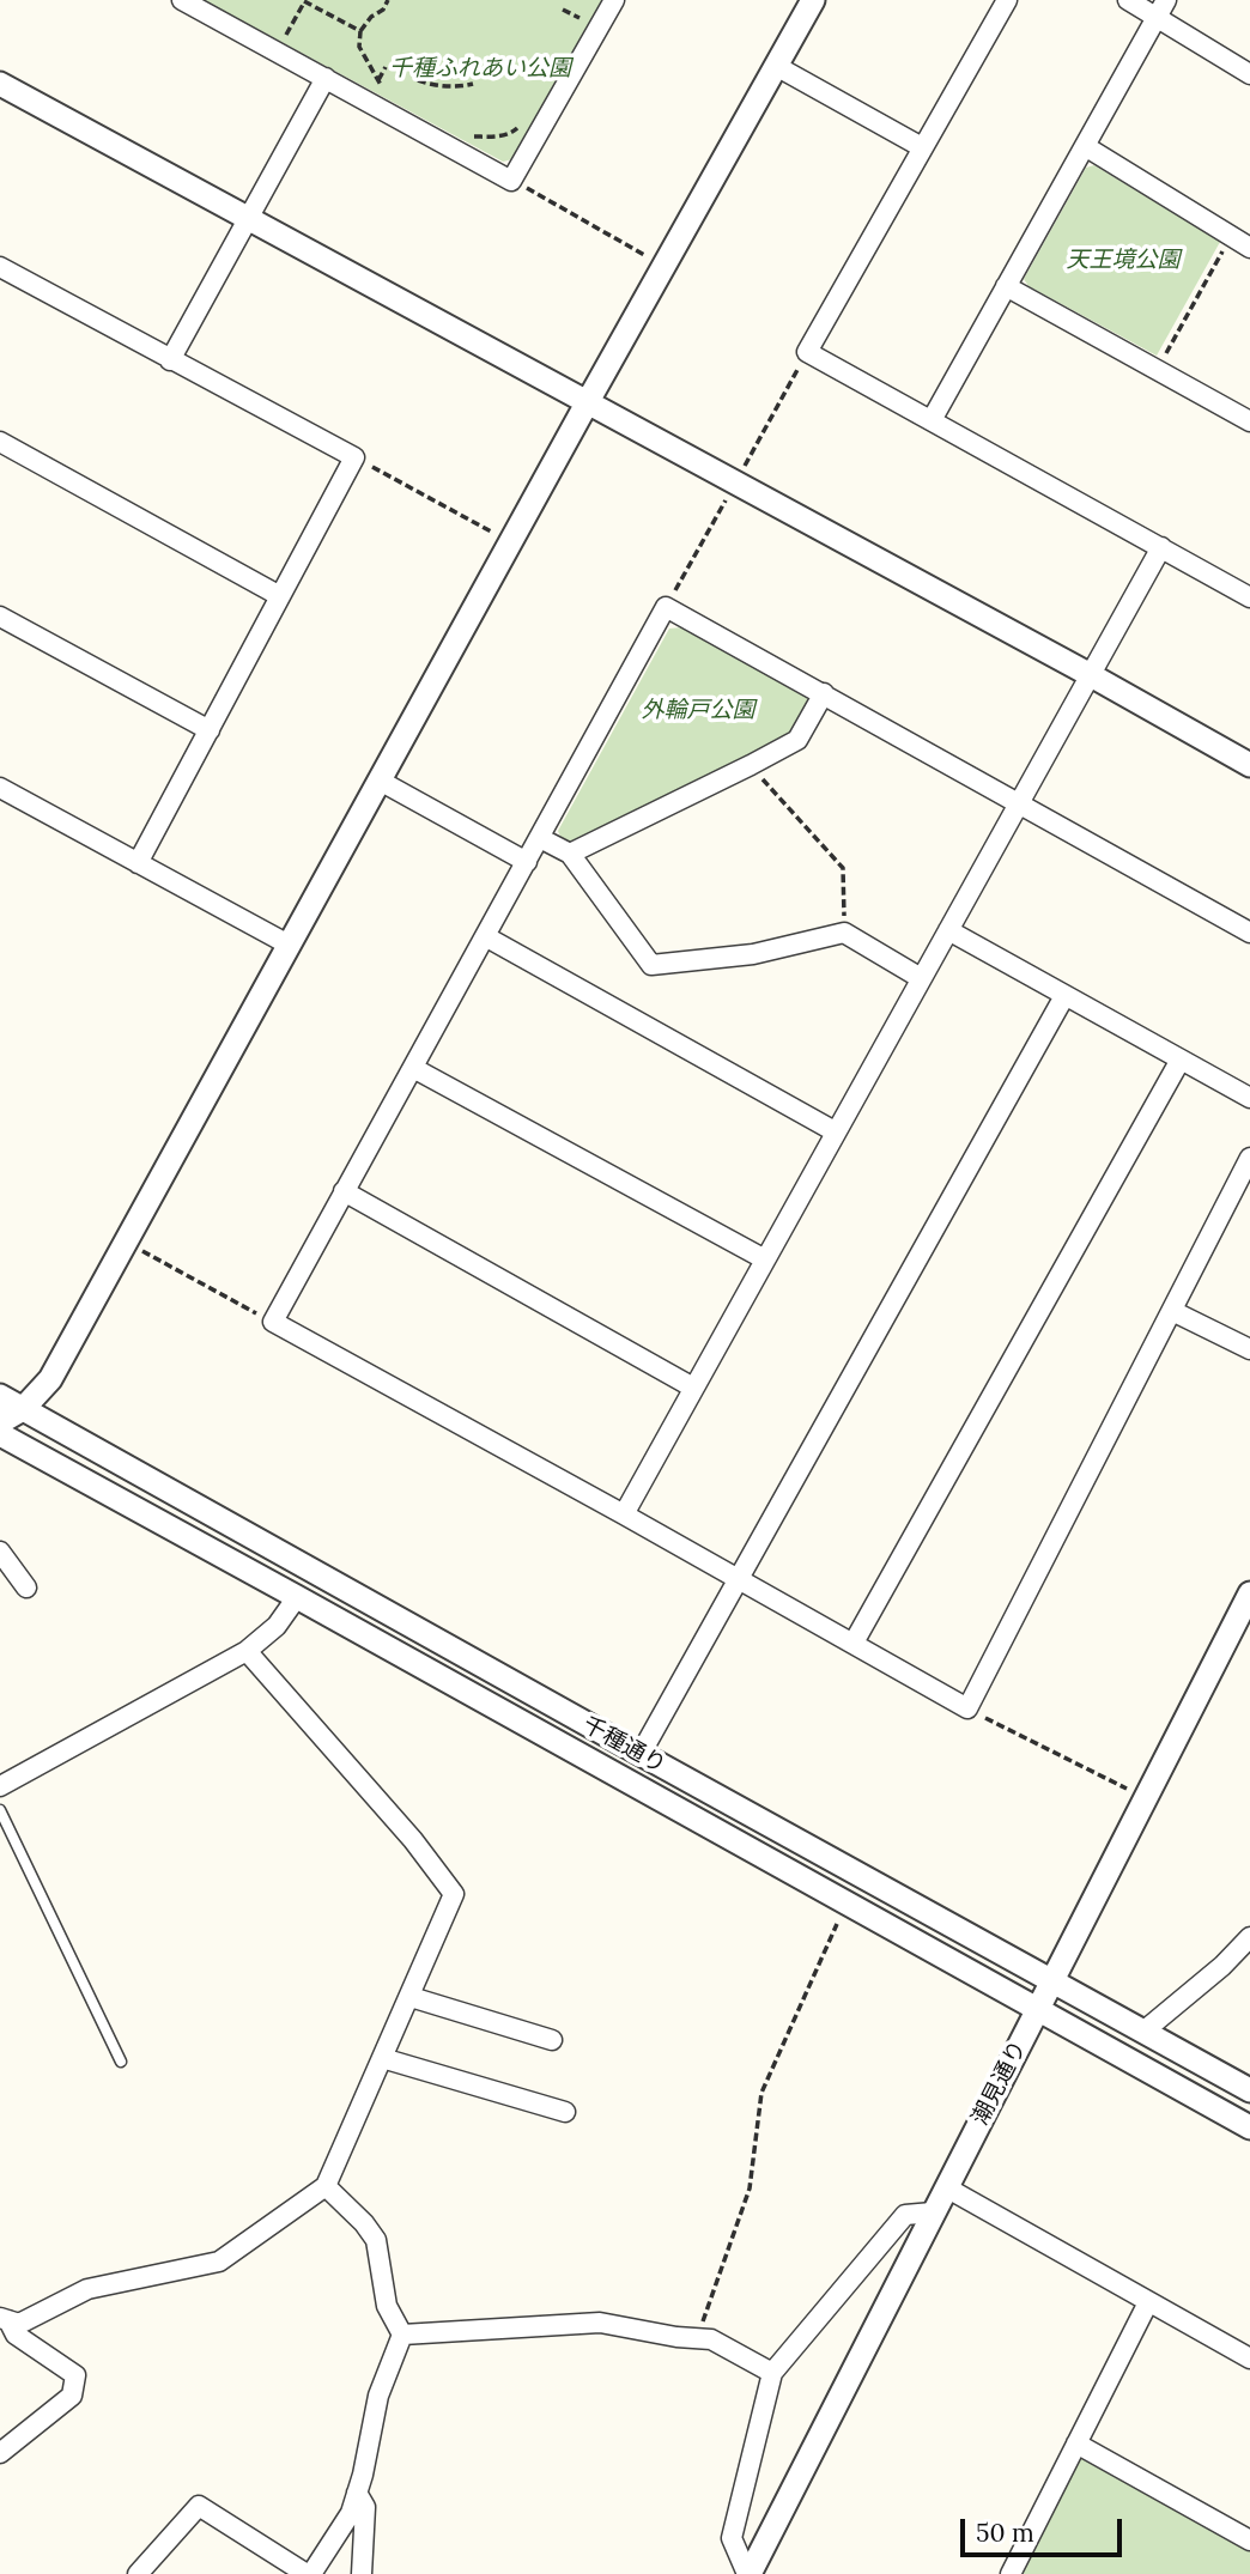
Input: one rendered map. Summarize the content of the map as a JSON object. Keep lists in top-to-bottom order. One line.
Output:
{"streets":{"street":["千種通り","潮見通り"]},"crossings":[["千種通り","潮見通り"]],"parks":["千種ふれあい公園","天王境公園","外輪戸公園"],"scale_bar":"50 m"}
